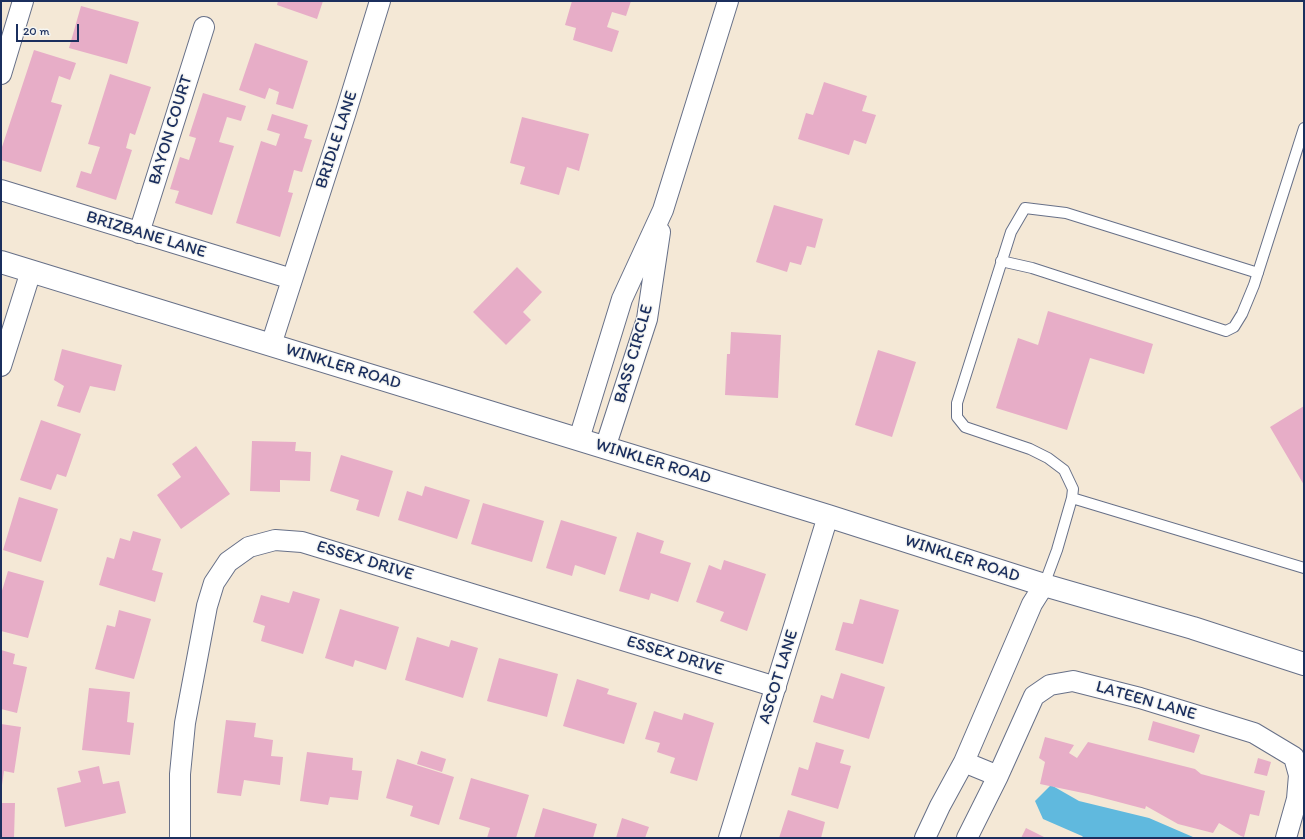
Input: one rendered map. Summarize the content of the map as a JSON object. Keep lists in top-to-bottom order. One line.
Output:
{"streets":{"street":["BAYON COURT","BRIDLE LANE","BRIZBANE LANE","BASS CIRCLE","WINKLER ROAD","ESSEX DRIVE","ASCOT LANE","LATEEN LANE"]},"crossings":[["BAYON COURT","BRIZBANE LANE"],["BRIDLE LANE","BRIZBANE LANE"],["BRIDLE LANE","WINKLER ROAD"],["BASS CIRCLE","WINKLER ROAD"],["WINKLER ROAD","ASCOT LANE"],["ESSEX DRIVE","ASCOT LANE"]],"scale_bar":"20 m"}
